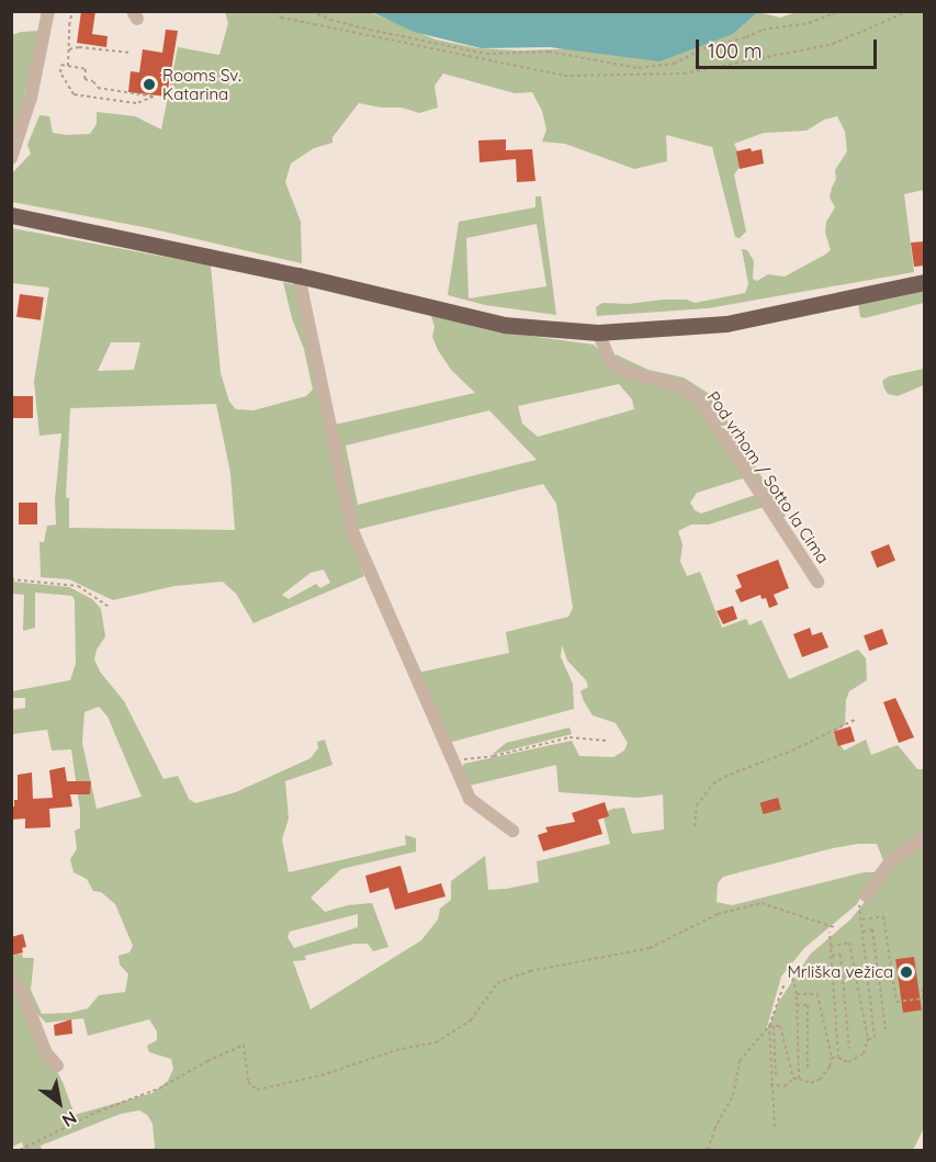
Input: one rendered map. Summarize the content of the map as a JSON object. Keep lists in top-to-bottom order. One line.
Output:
{"streets":{"street":["Pod vrhom / Sotto la Cima"]},"places":["Rooms Sv. Katarina","Mrliška vežica"],"scale_bar":"100 m","north":"bottom right"}
